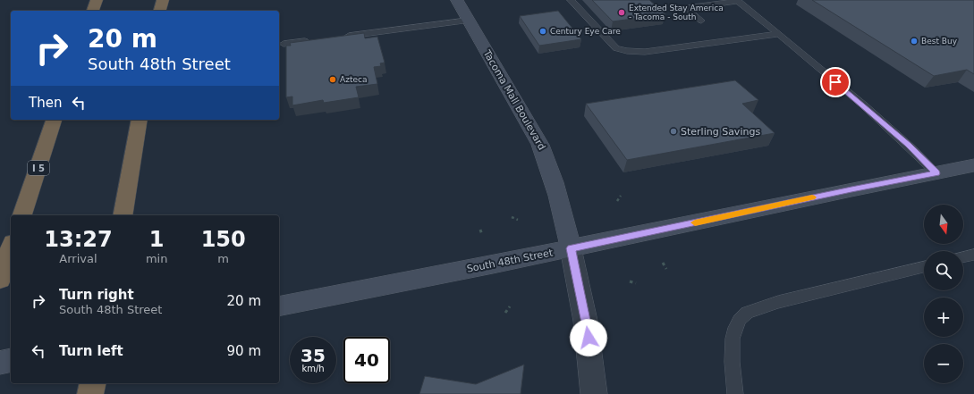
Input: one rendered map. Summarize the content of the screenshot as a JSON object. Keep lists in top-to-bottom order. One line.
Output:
{"streets":{"highway":["I 5"],"main road":["Tacoma Mall Boulevard","South 48th Street"]},"crossings":[["Tacoma Mall Boulevard","South 48th Street"]],"places":["Extended Stay America - Tacoma - South","Century Eye Care","Best Buy","Azteca","Sterling Savings"],"north":"bottom","page":{"turn":["20 m","South 48th Street"],"then":"Then","map_buttons":["+","−"],"eta":["13:27","Arrival","1","min","150","m"],"list":[{"name":"Turn right","note":"South 48th Street","value":"20 m"},{"name":"Turn left","value":"90 m"}],"speed":"35 km/h","limit":"40"}}
